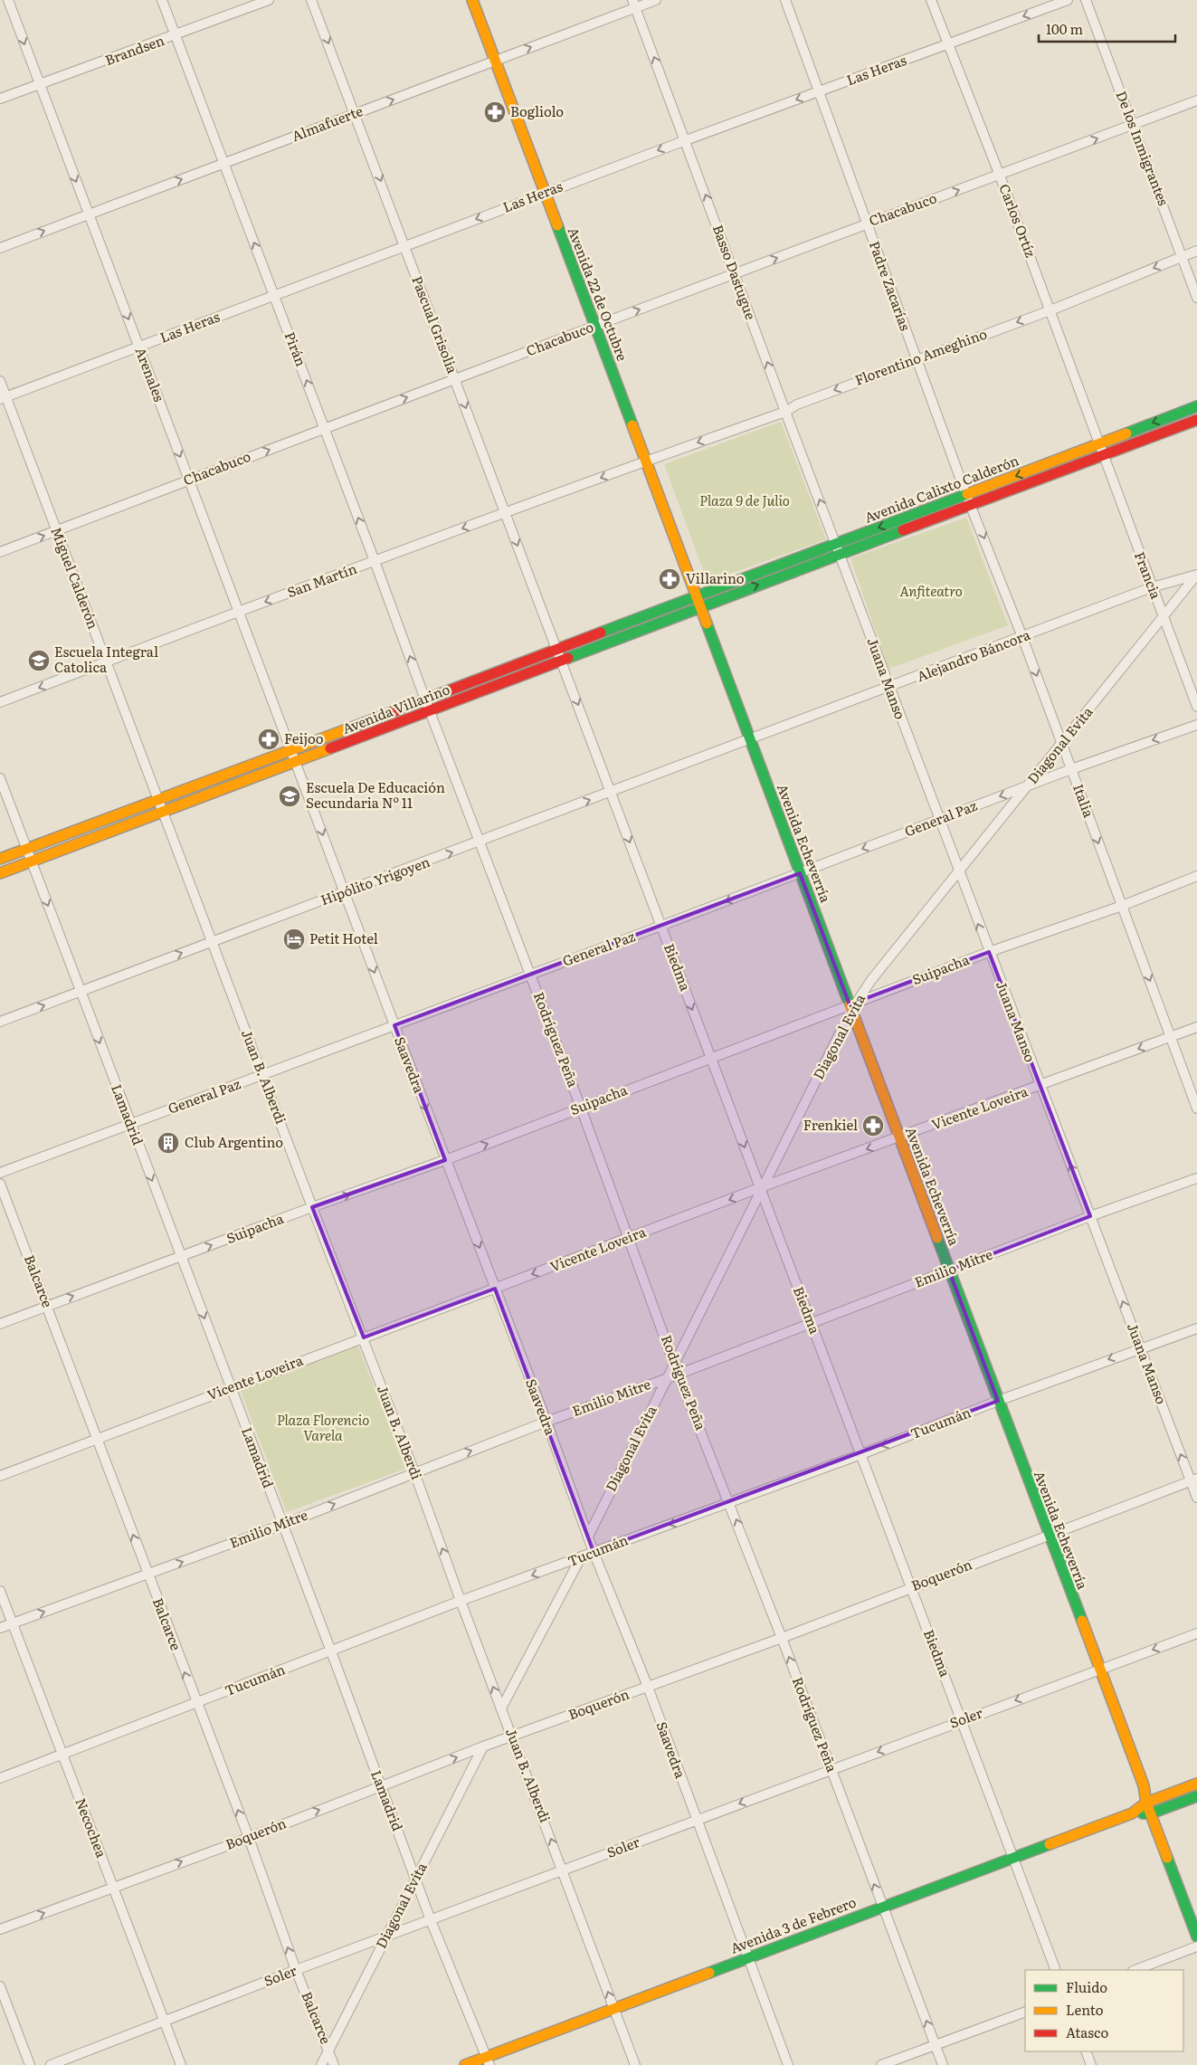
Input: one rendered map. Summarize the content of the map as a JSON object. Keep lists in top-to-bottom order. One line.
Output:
{"streets":{"main road":["Avenida 22 de Octubre","Avenida Calixto Calderón","Avenida Villarino","Avenida Echeverría","Avenida 3 de Febrero"],"street":["Brandsen","Las Heras","Almafuerte","De los Inmigrantes","Chacabuco","Carlos Ortíz","Basso Dastugue","Padre Zacarías","Pascual Grisolia","Pirán","Florentino Ameghino","Arenales","Francia","Miguel Calderón","San Martín","Alejandro Báncora","Juana Manso","Diagonal Evita","Italia","General Paz","Hipólito Yrigoyen","Biedma","Suipacha","Rodríguez Peña","Saavedra","Juan B. Alberdi","Vicente Loveira","Lamadrid","Emilio Mitre","Balcarce","Tucumán","Boquerón","Soler","Necochea"]},"crossings":[["Brandsen","Pirán"],["Brandsen","Arenales"],["Las Heras","Carlos Ortíz"],["Las Heras","Basso Dastugue"],["Las Heras","Padre Zacarías"],["Las Heras","Avenida 22 de Octubre"],["Las Heras","Pascual Grisolia"],["Las Heras","Pirán"],["Las Heras","Arenales"],["Las Heras","Miguel Calderón"],["Almafuerte","Basso Dastugue"],["Almafuerte","Avenida 22 de Octubre"],["Almafuerte","Pascual Grisolia"],["Almafuerte","Pirán"],["Almafuerte","Arenales"],["De los Inmigrantes","Chacabuco"],["De los Inmigrantes","Florentino Ameghino"],["Chacabuco","Carlos Ortíz"],["Chacabuco","Basso Dastugue"],["Chacabuco","Padre Zacarías"],["Chacabuco","Avenida 22 de Octubre"],["Chacabuco","Pascual Grisolia"],["Chacabuco","Pirán"],["Chacabuco","Arenales"],["Chacabuco","Miguel Calderón"],["Carlos Ortíz","Florentino Ameghino"],["Carlos Ortíz","Avenida Calixto Calderón"],["Carlos Ortíz","Francia"],["Basso Dastugue","Florentino Ameghino"],["Basso Dastugue","Avenida Calixto Calderón"],["Basso Dastugue","Juana Manso"],["Padre Zacarías","Florentino Ameghino"],["Padre Zacarías","Avenida Calixto Calderón"],["Padre Zacarías","Italia"],["Avenida 22 de Octubre","Florentino Ameghino"],["Avenida 22 de Octubre","Avenida Calixto Calderón"],["Avenida 22 de Octubre","San Martín"],["Avenida 22 de Octubre","Avenida Villarino"],["Avenida 22 de Octubre","Avenida Echeverría"],["Pascual Grisolia","San Martín"],["Pascual Grisolia","Avenida Villarino"],["Pascual Grisolia","Biedma"],["Pirán","San Martín"],["Pirán","Avenida Villarino"],["Pirán","Rodríguez Peña"],["Florentino Ameghino","San Martín"],["Arenales","San Martín"],["Arenales","Avenida Villarino"],["Arenales","Saavedra"],["Avenida Calixto Calderón","Francia"],["Avenida Calixto Calderón","Juana Manso"],["Avenida Calixto Calderón","Avenida Villarino"],["Avenida Calixto Calderón","Italia"],["Avenida Calixto Calderón","Avenida Echeverría"],["Francia","Alejandro Báncora"],["Francia","Diagonal Evita"],["Miguel Calderón","San Martín"],["Miguel Calderón","Avenida Villarino"],["Miguel Calderón","Juan B. Alberdi"],["Alejandro Báncora","Juana Manso"],["Alejandro Báncora","Diagonal Evita"],["Alejandro Báncora","Italia"],["Alejandro Báncora","Avenida Echeverría"],["Alejandro Báncora","Hipólito Yrigoyen"],["Juana Manso","Diagonal Evita"],["Juana Manso","General Paz"],["Juana Manso","Suipacha"],["Juana Manso","Vicente Loveira"],["Juana Manso","Emilio Mitre"],["Juana Manso","Tucumán"],["Juana Manso","Boquerón"],["Avenida Villarino","Avenida Echeverría"],["Avenida Villarino","Biedma"],["Avenida Villarino","Rodríguez Peña"],["Avenida Villarino","Saavedra"],["Avenida Villarino","Juan B. Alberdi"],["Avenida Villarino","Lamadrid"],["Diagonal Evita","Italia"],["Diagonal Evita","General Paz"],["Diagonal Evita","Avenida Echeverría"],["Diagonal Evita","Biedma"],["Diagonal Evita","Suipacha"],["Diagonal Evita","Rodríguez Peña"],["Diagonal Evita","Saavedra"],["Diagonal Evita","Vicente Loveira"],["Diagonal Evita","Lamadrid"],["Diagonal Evita","Emilio Mitre"],["Diagonal Evita","Balcarce"],["Diagonal Evita","Boquerón"],["Diagonal Evita","Soler"],["Italia","General Paz"],["Italia","Suipacha"],["Italia","Vicente Loveira"],["General Paz","Avenida Echeverría"],["General Paz","Biedma"],["General Paz","Rodríguez Peña"],["General Paz","Saavedra"],["General Paz","Juan B. Alberdi"],["General Paz","Lamadrid"],["Avenida Echeverría","Hipólito Yrigoyen"],["Avenida Echeverría","Suipacha"],["Avenida Echeverría","Vicente Loveira"],["Avenida Echeverría","Emilio Mitre"],["Avenida Echeverría","Tucumán"],["Avenida Echeverría","Boquerón"],["Avenida Echeverría","Soler"],["Avenida Echeverría","Avenida 3 de Febrero"],["Hipólito Yrigoyen","Biedma"],["Hipólito Yrigoyen","Rodríguez Peña"],["Hipólito Yrigoyen","Saavedra"],["Hipólito Yrigoyen","Juan B. Alberdi"],["Hipólito Yrigoyen","Lamadrid"],["Biedma","Suipacha"],["Biedma","Vicente Loveira"],["Biedma","Emilio Mitre"],["Biedma","Tucumán"],["Biedma","Boquerón"],["Biedma","Soler"],["Biedma","Avenida 3 de Febrero"],["Suipacha","Rodríguez Peña"],["Suipacha","Saavedra"],["Suipacha","Juan B. Alberdi"],["Suipacha","Lamadrid"],["Suipacha","Balcarce"],["Rodríguez Peña","Vicente Loveira"],["Rodríguez Peña","Emilio Mitre"],["Rodríguez Peña","Tucumán"],["Rodríguez Peña","Boquerón"],["Rodríguez Peña","Soler"],["Rodríguez Peña","Avenida 3 de Febrero"],["Saavedra","Vicente Loveira"],["Saavedra","Emilio Mitre"],["Saavedra","Tucumán"],["Saavedra","Boquerón"],["Saavedra","Soler"],["Saavedra","Avenida 3 de Febrero"],["Juan B. Alberdi","Vicente Loveira"],["Juan B. Alberdi","Emilio Mitre"],["Juan B. Alberdi","Tucumán"],["Juan B. Alberdi","Boquerón"],["Juan B. Alberdi","Soler"],["Juan B. Alberdi","Avenida 3 de Febrero"],["Vicente Loveira","Lamadrid"],["Vicente Loveira","Balcarce"],["Lamadrid","Emilio Mitre"],["Lamadrid","Tucumán"],["Lamadrid","Boquerón"],["Lamadrid","Soler"],["Lamadrid","Avenida 3 de Febrero"],["Emilio Mitre","Balcarce"],["Emilio Mitre","Necochea"],["Balcarce","Tucumán"],["Balcarce","Boquerón"],["Balcarce","Soler"],["Tucumán","Necochea"],["Boquerón","Necochea"],["Soler","Necochea"]],"one_way":["Las Heras","Almafuerte","Chacabuco","Basso Dastugue","Pascual Grisolia","Pirán","Florentino Ameghino","Arenales","San Martín","Juana Manso","Italia","General Paz","Hipólito Yrigoyen","Biedma","Suipacha","Rodríguez Peña","Saavedra","Juan B. Alberdi","Vicente Loveira","Lamadrid","Emilio Mitre","Balcarce","Tucumán","Boquerón","Soler"],"parks":["Plaza 9 de Julio","Anfiteatro","Plaza Florencio Varela"],"places":{"pharmacy":["Bogliolo","Villarino","Feijoo","Frenkiel"],"school or university":["Escuela Integral Catolica","Escuela De Educación Secundaria Nº 11"],"hotel":["Petit Hotel"],"building":["Club Argentino"]},"legend":["Fluido","Lento","Atasco"],"scale_bar":"100 m"}
